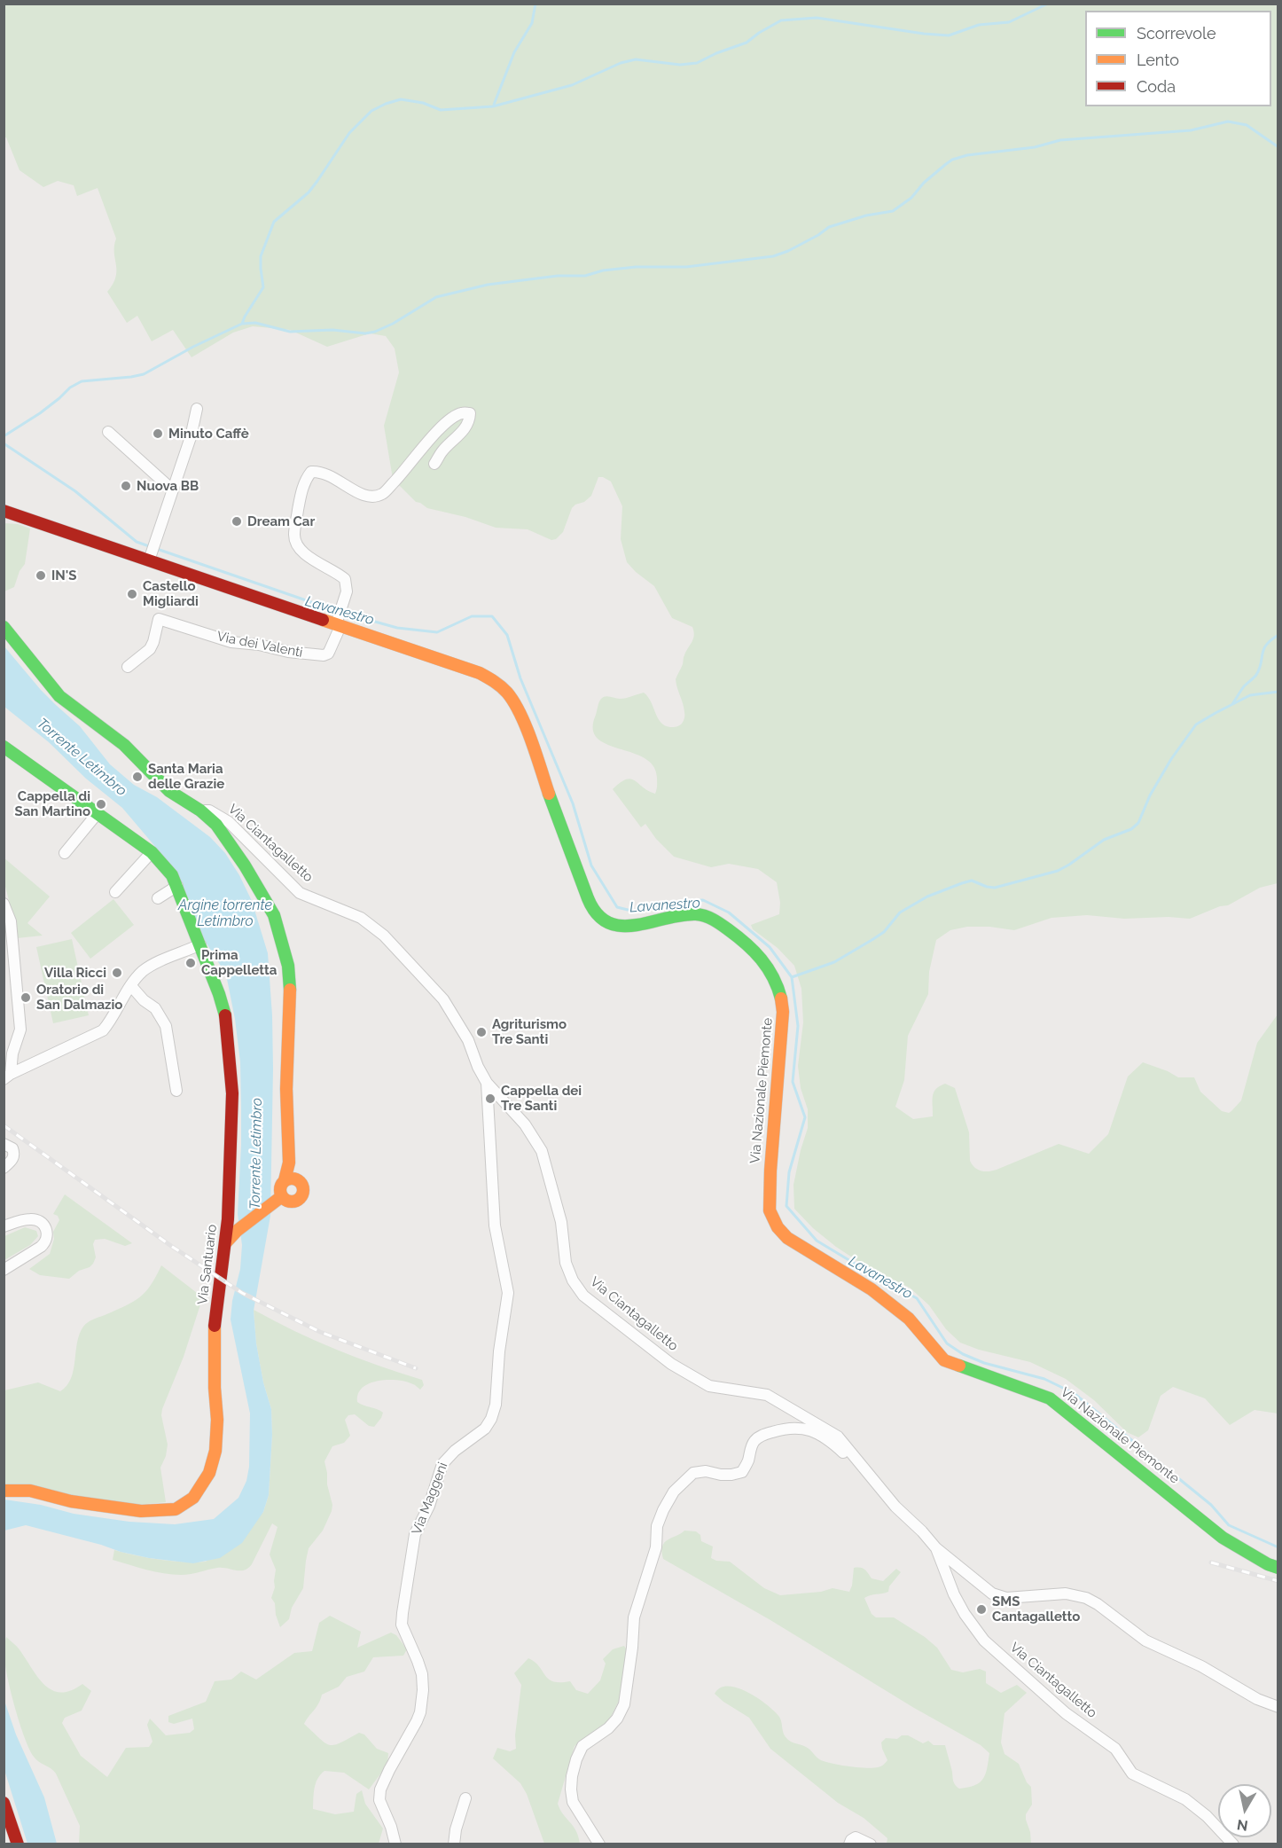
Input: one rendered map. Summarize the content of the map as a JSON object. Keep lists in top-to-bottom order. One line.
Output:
{"streets":{"main road":["Via Ciantagalletto","Via Nazionale Piemonte","Via Santuario"],"street":["Via dei Valenti","Via Maggeni"]},"crossings":[["Via dei Valenti","Via Nazionale Piemonte"],["Via Ciantagalletto","Via Maggeni"]],"water":["Lavanestro","Torrente Letimbro","Argine torrente Letimbro"],"places":["Minuto Caffè","Nuova BB","Dream Car","IN'S","Castello Migliardi","Santa Maria delle Grazie","Cappella di San Martino","Prima Cappelletta","Villa Ricci","Oratorio di San Dalmazio","Agriturismo Tre Santi","Cappella dei Tre Santi","SMS Cantagalletto"],"legend":["Scorrevole","Lento","Coda"],"north":"bottom"}
